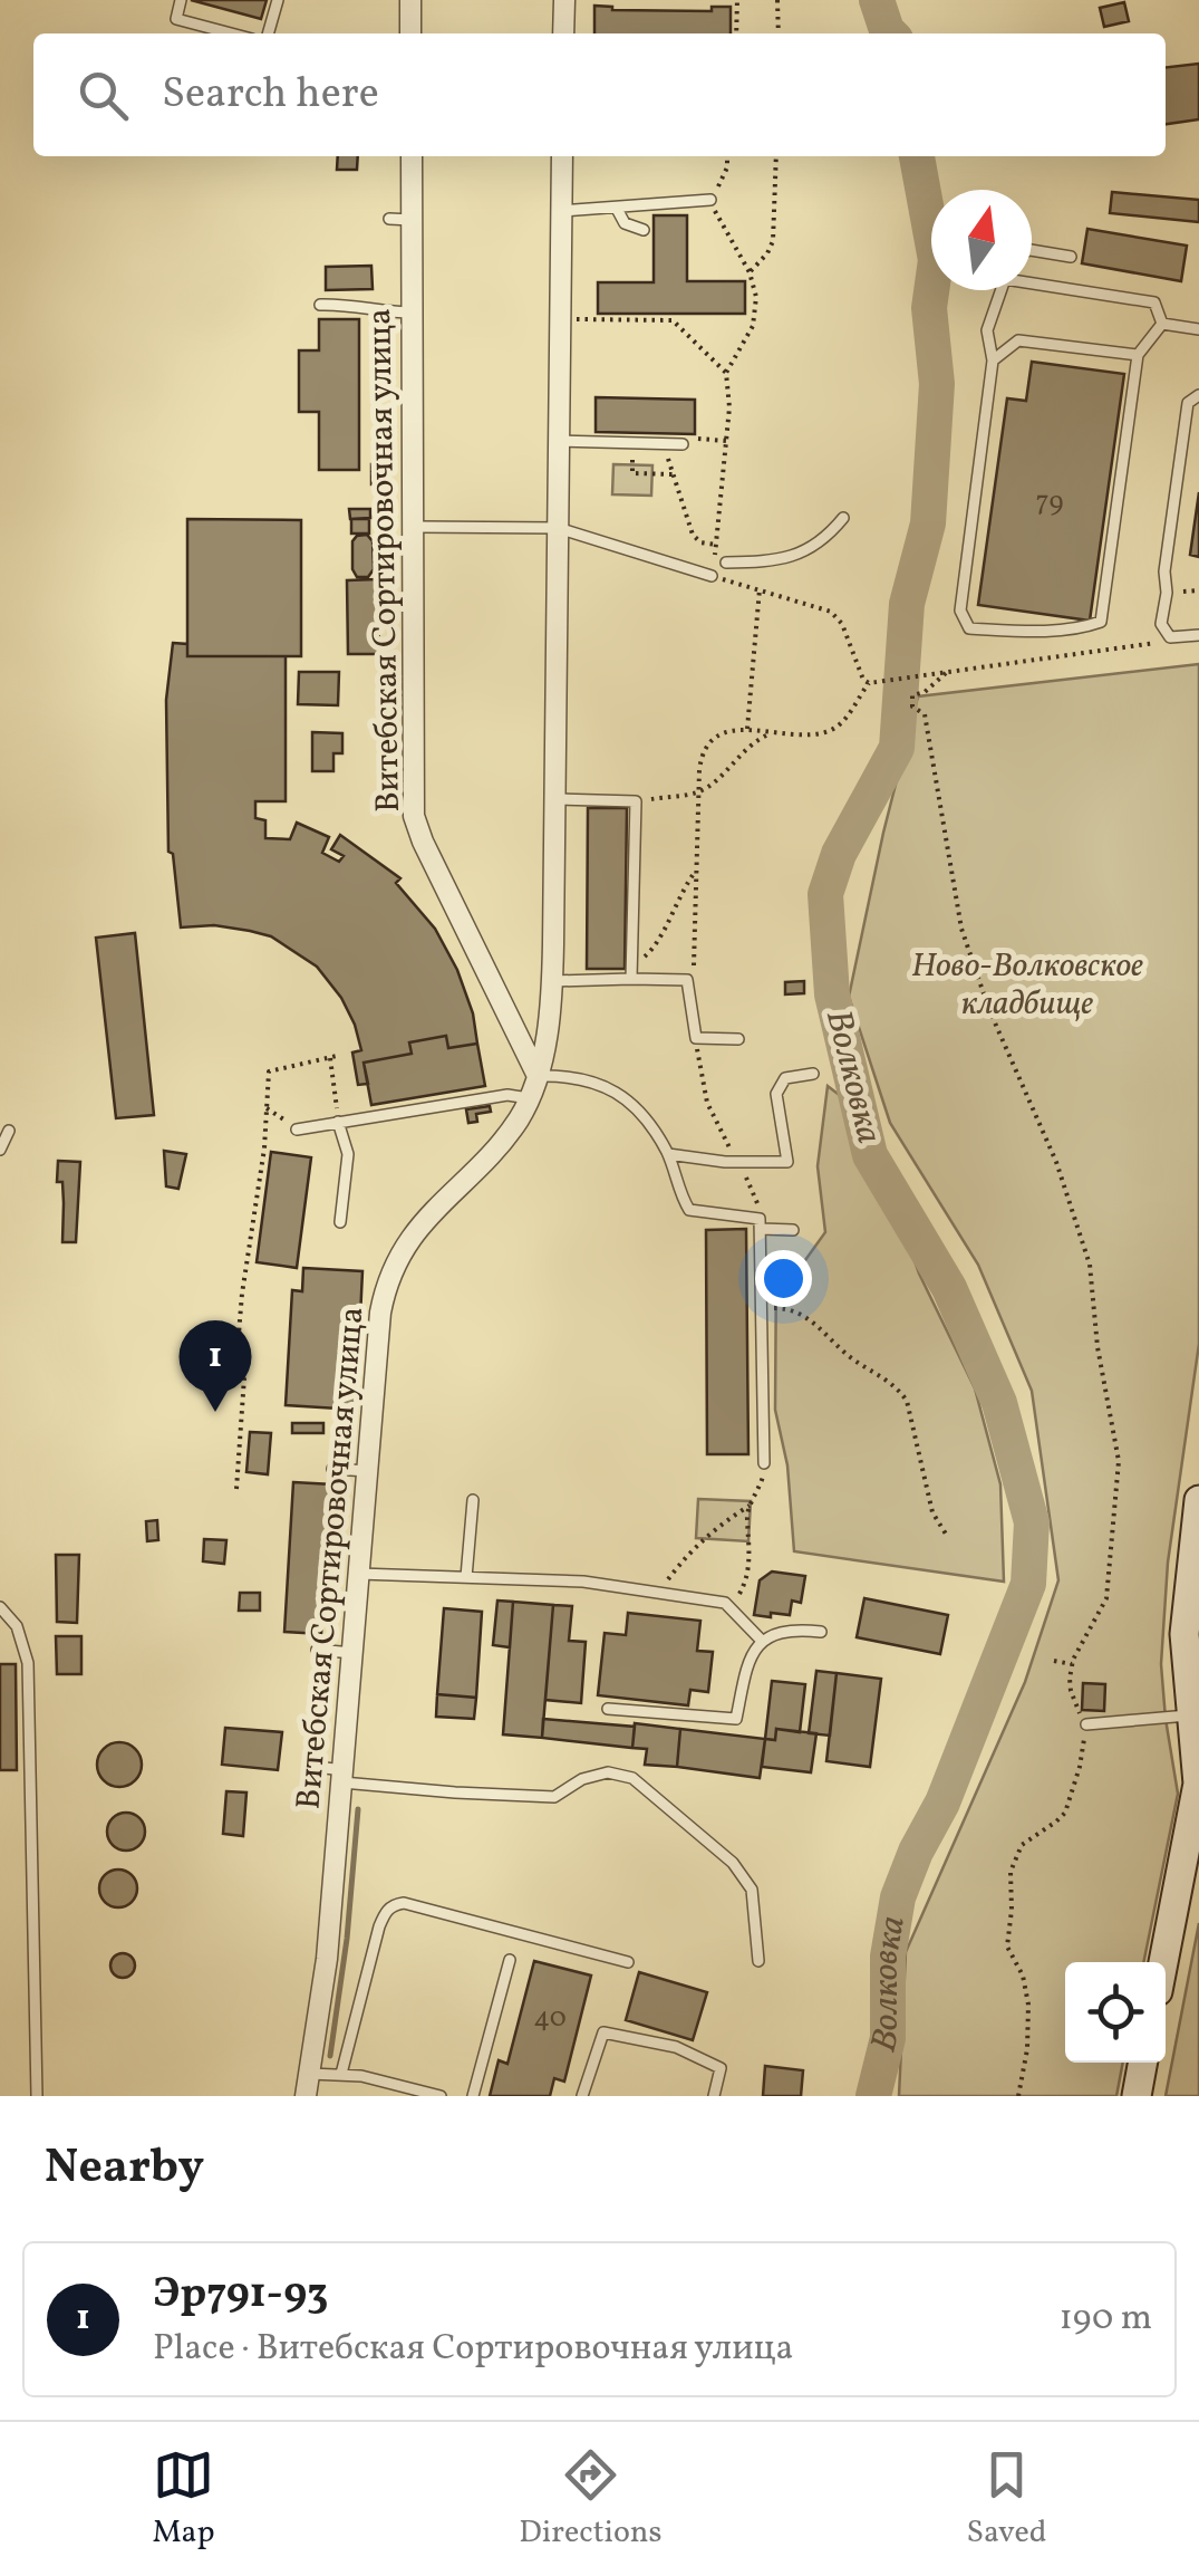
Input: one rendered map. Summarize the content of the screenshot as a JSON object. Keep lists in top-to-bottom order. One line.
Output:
{"streets":{"street":["Витебская Сортировочная улица"]},"water":["Волковка"],"parks":["Ново-Волковское кладбище"],"house_numbers":["79","40"],"north":"top","page":{"search":"Search here","pins":"1","heading":"Nearby","list":[{"mark":"1","name":"Эр791-93","note":"Place · Витебская Сортировочная улица","value":"190 m"}],"nav":["Map","Directions","Saved"]}}
